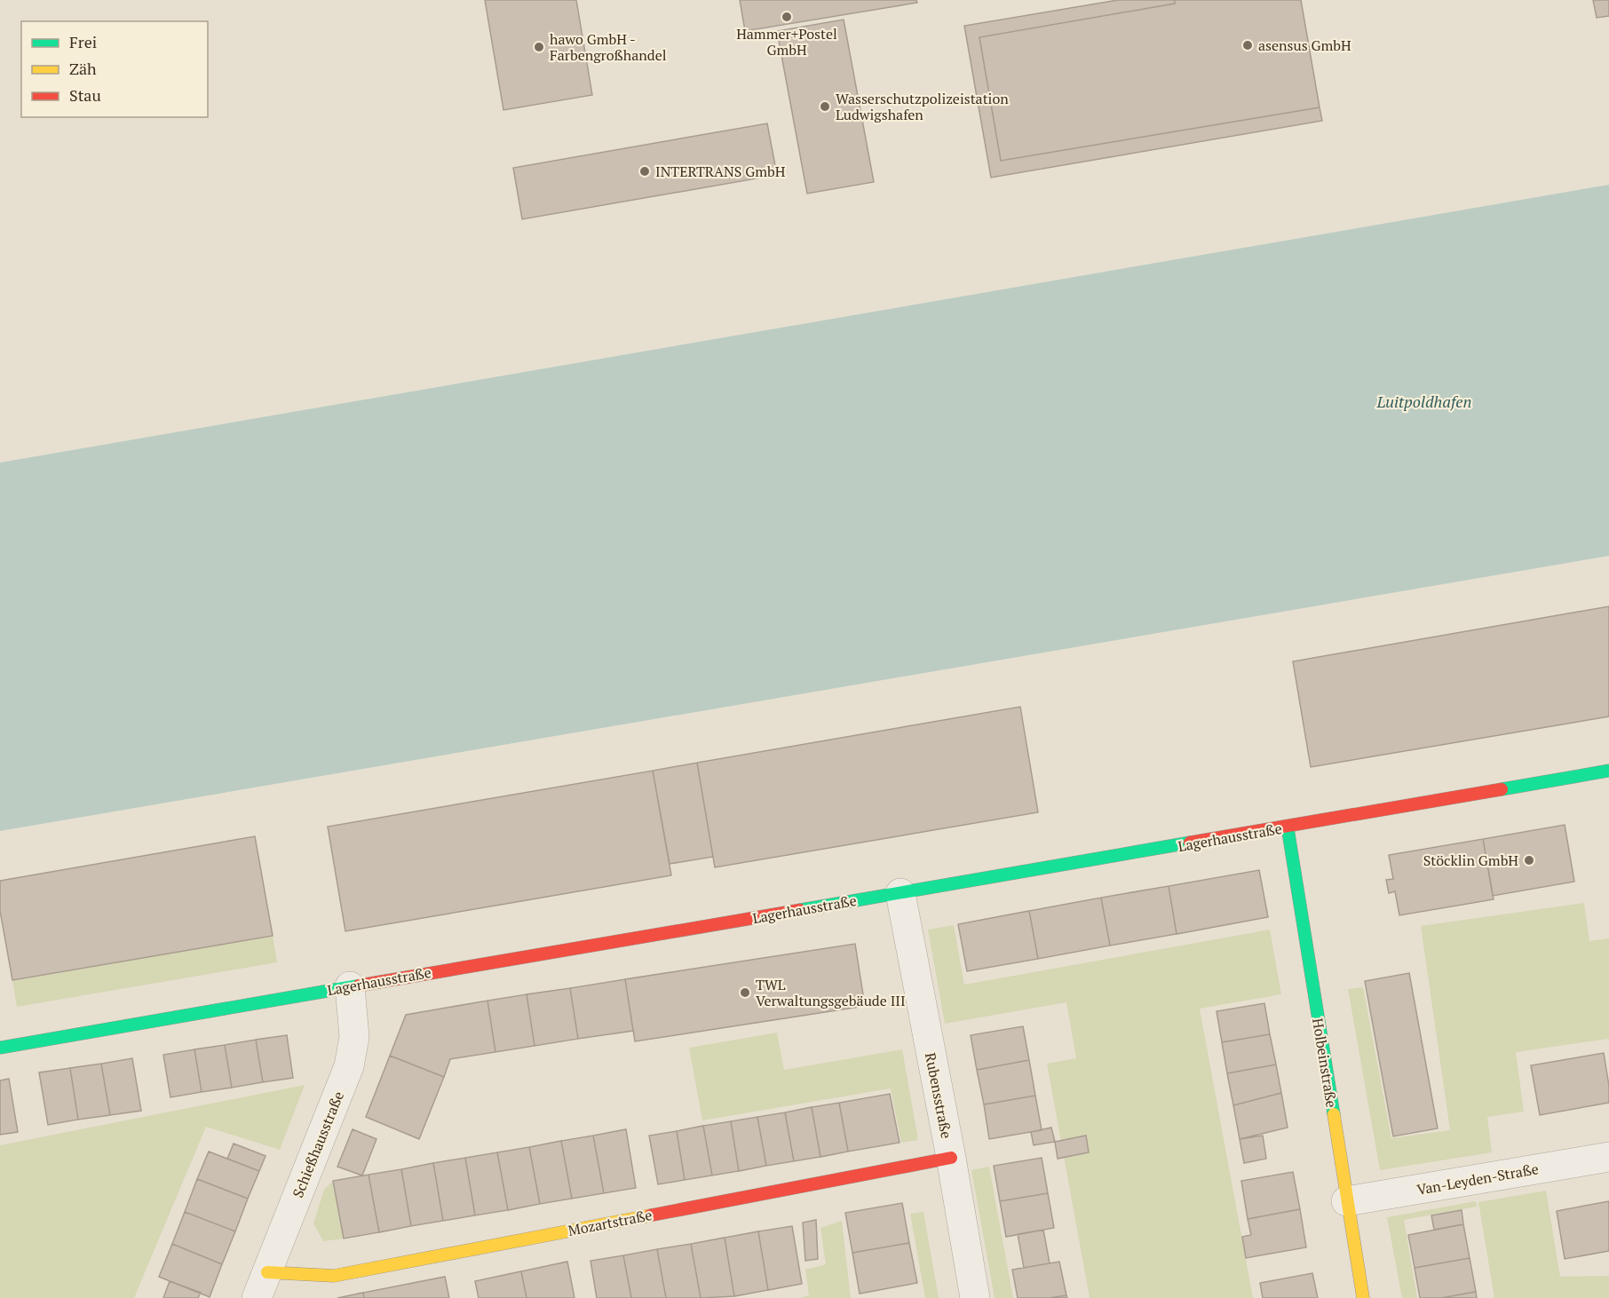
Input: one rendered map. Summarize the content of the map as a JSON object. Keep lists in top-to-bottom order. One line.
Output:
{"streets":{"street":["Lagerhausstraße","Holbeinstraße","Rubensstraße","Schießhausstraße","Van-Leyden-Straße","Mozartstraße"]},"crossings":[["Lagerhausstraße","Holbeinstraße"],["Lagerhausstraße","Rubensstraße"],["Lagerhausstraße","Schießhausstraße"],["Holbeinstraße","Van-Leyden-Straße"],["Rubensstraße","Mozartstraße"],["Schießhausstraße","Mozartstraße"]],"water":["Luitpoldhafen"],"places":["Hammer+Postel GmbH","asensus GmbH","hawo GmbH - Farbengroßhandel","Wasserschutzpolizeistation Ludwigshafen","INTERTRANS GmbH","Stöcklin GmbH","TWL Verwaltungsgebäude III"],"legend":["Frei","Zäh","Stau"]}
